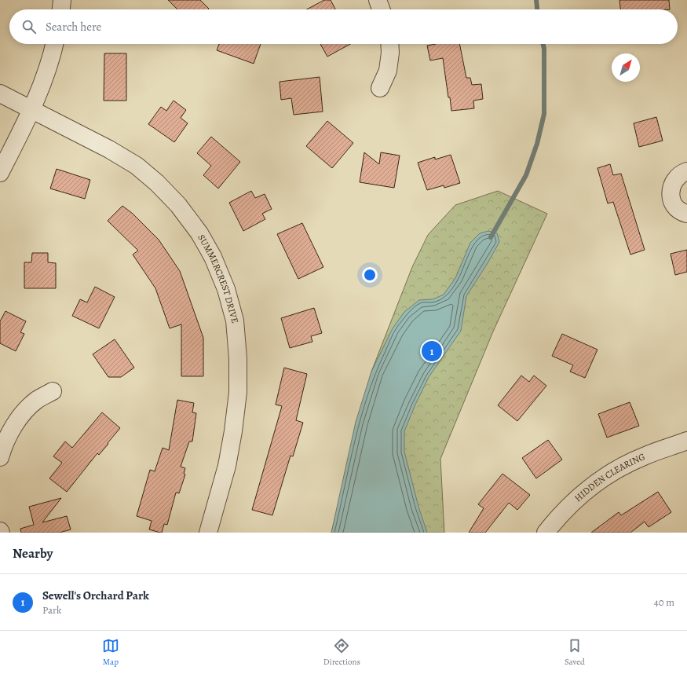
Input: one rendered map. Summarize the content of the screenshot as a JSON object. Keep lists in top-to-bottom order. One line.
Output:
{"streets":{"street":["SUMMERCREST DRIVE","HIDDEN CLEARING"]},"north":"top right","page":{"search":"Search here","pins":"1","heading":"Nearby","list":[{"mark":"1","name":"Sewell's Orchard Park","note":"Park","value":"40 m"}],"nav":["Map","Directions","Saved"]}}
